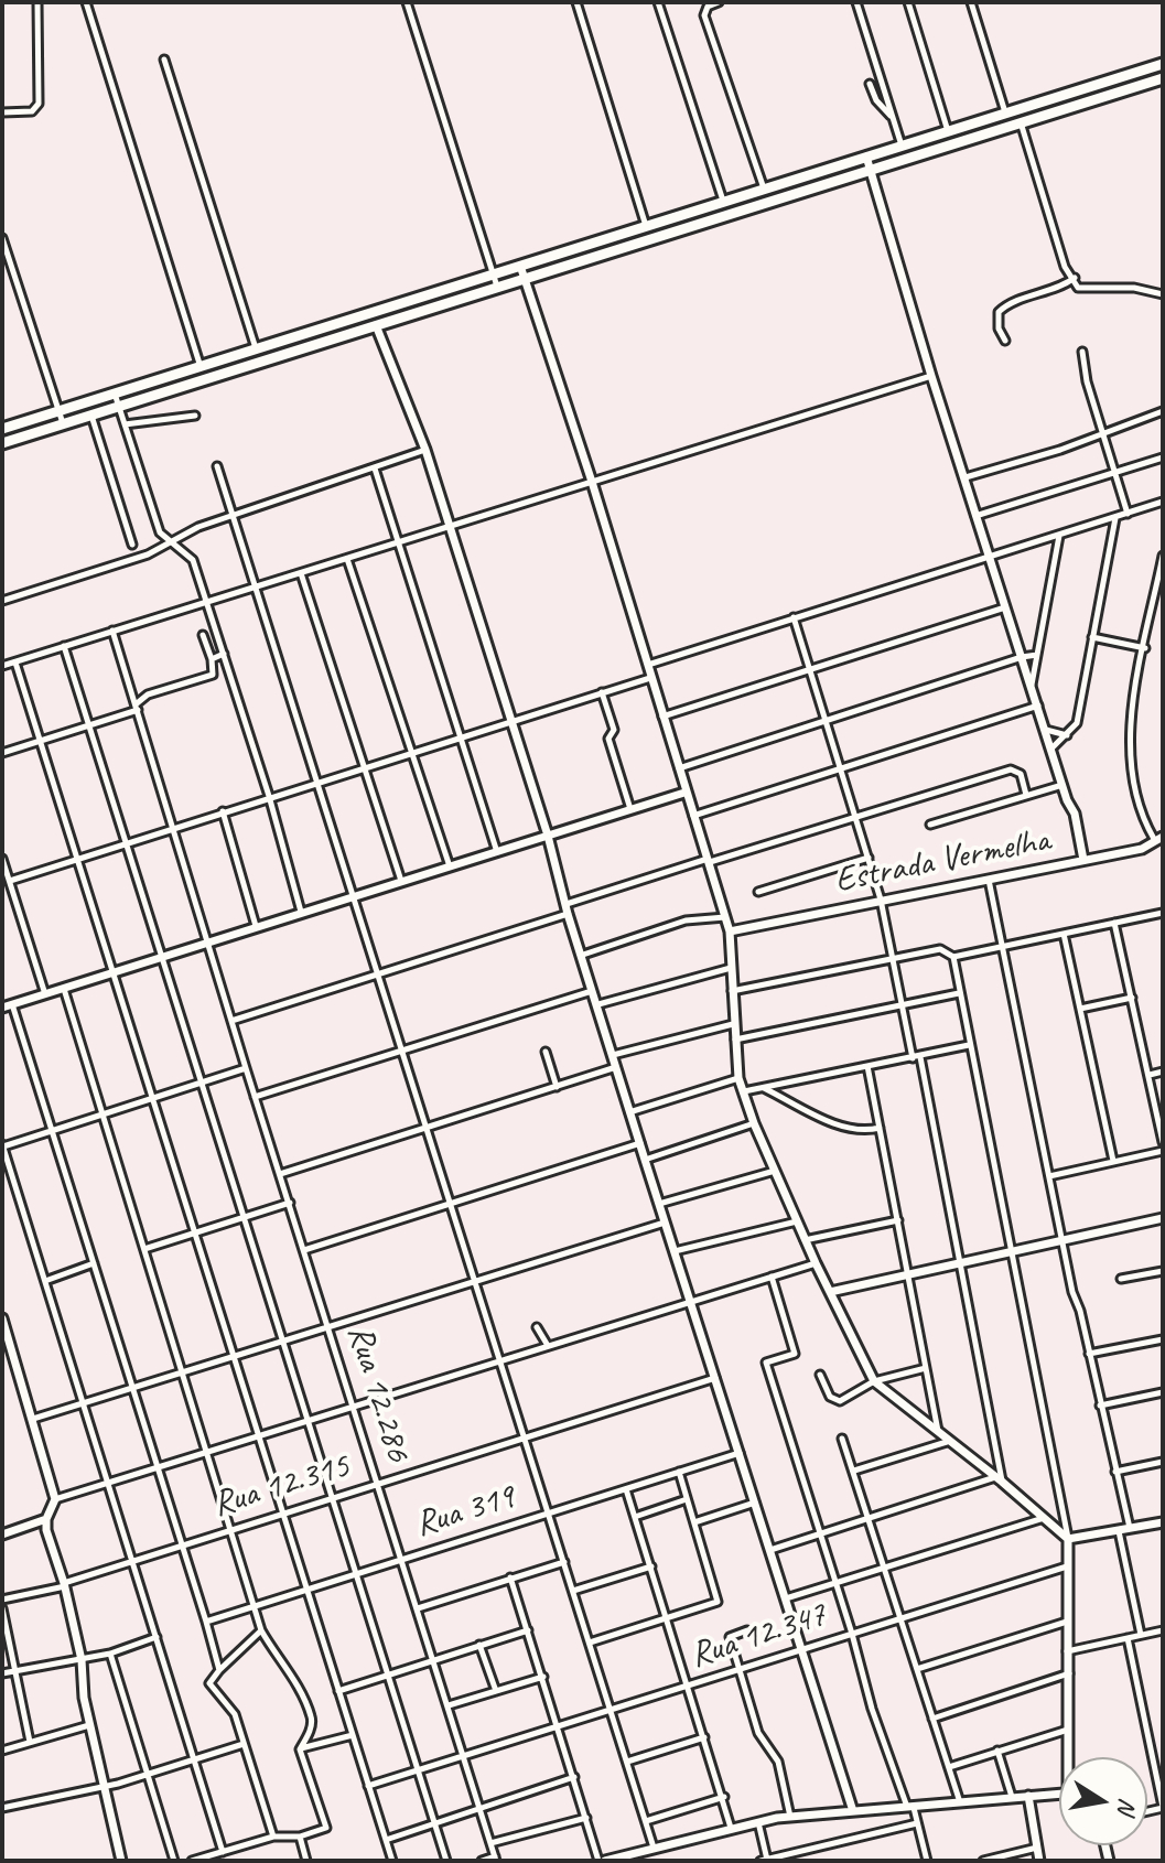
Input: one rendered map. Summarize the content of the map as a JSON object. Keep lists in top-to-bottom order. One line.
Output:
{"streets":{"street":["Estrada Vermelha","Rua 12.286","Rua 12.315","Rua 319","Rua 12.347"]},"crossings":[["Rua 12.286","Rua 12.315"],["Rua 12.286","Rua 319"],["Rua 12.286","Rua 12.347"]],"north":"right"}
